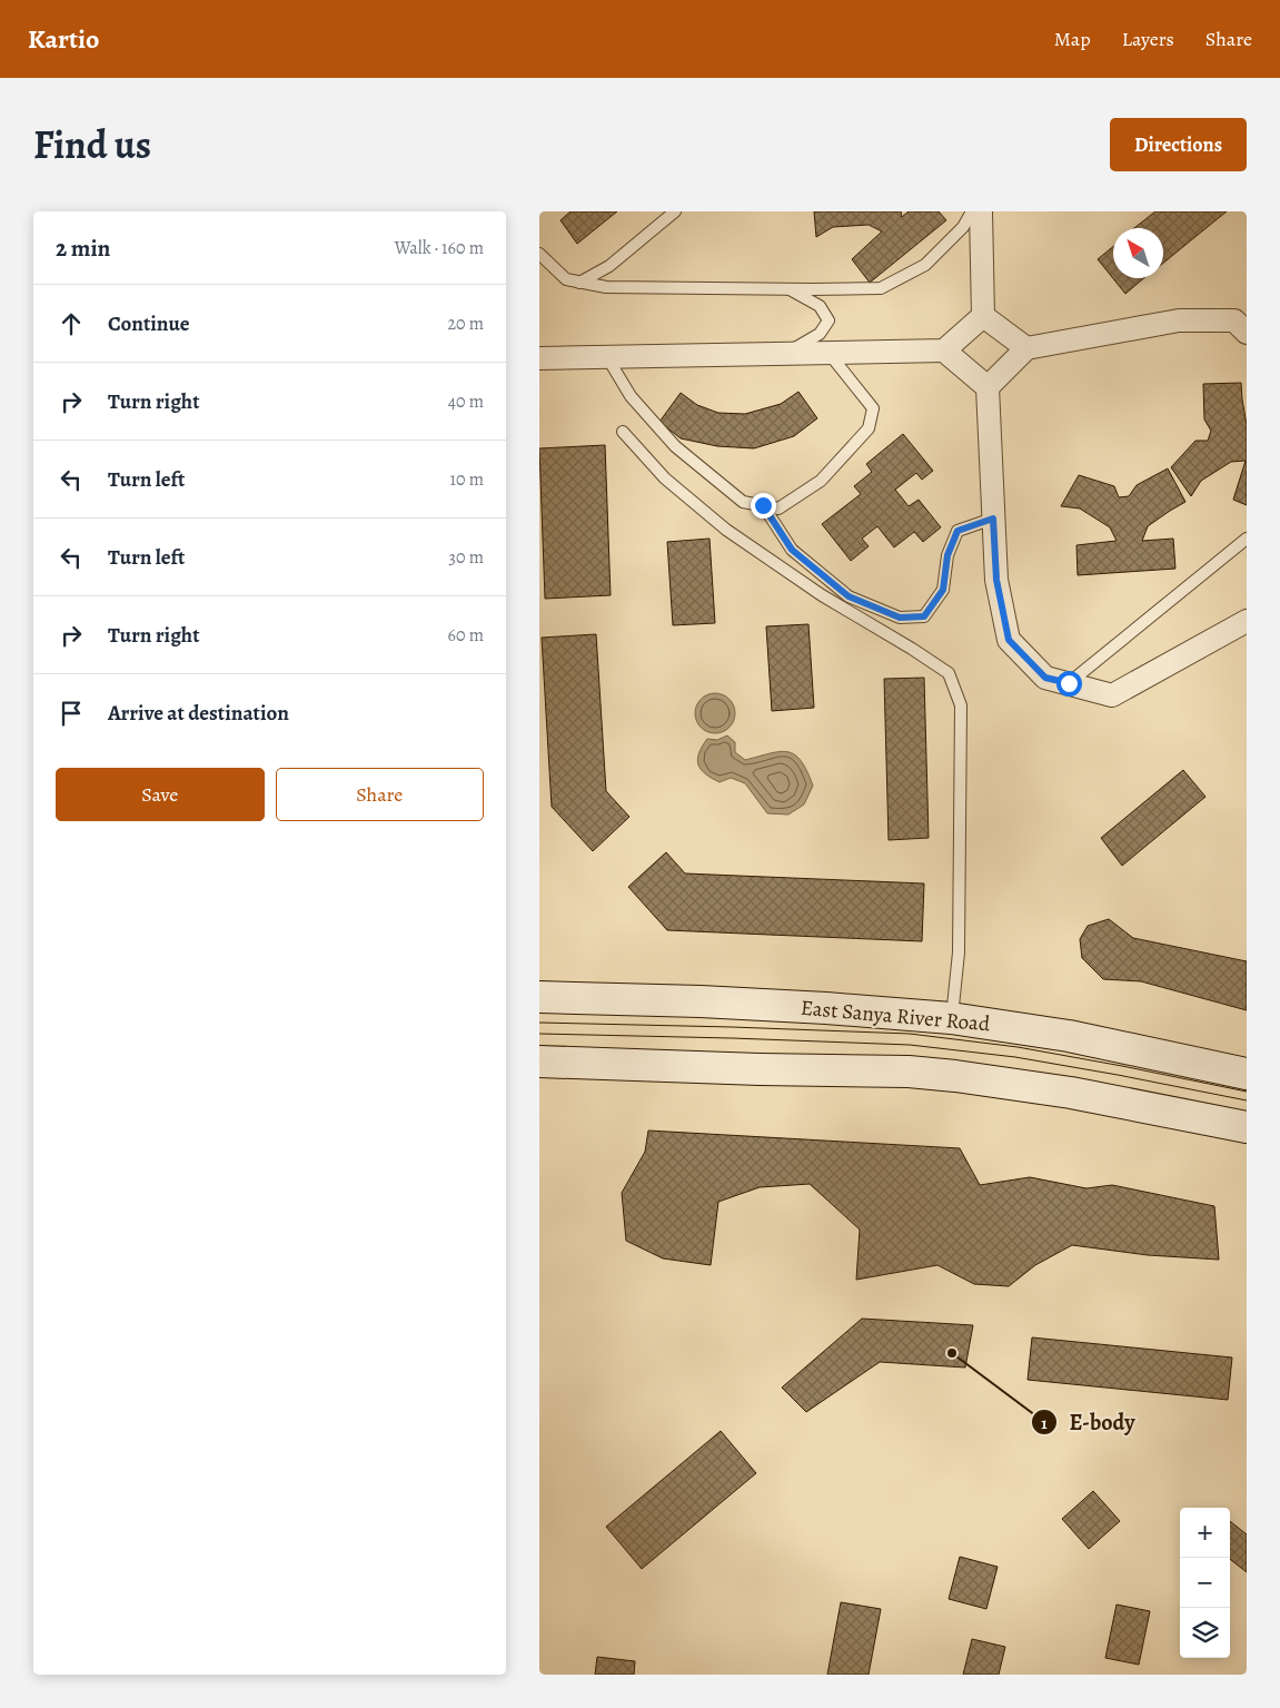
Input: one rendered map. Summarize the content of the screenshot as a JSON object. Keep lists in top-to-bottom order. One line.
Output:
{"streets":{"main road":["East Sanya River Road"]},"places":["E-body"],"north":"top left","page":{"header":"Kartio","nav":["Map","Layers","Share"],"title":"Find us","buttons":["Directions",["Save","Share"]],"heading":["2 min","Walk · 160 m"],"list":[["Continue","20 m"],["Turn right","40 m"],["Turn left","10 m"],["Turn left","30 m"],["Turn right","60 m"],"Arrive at destination"],"map_buttons":["+","−"]}}
